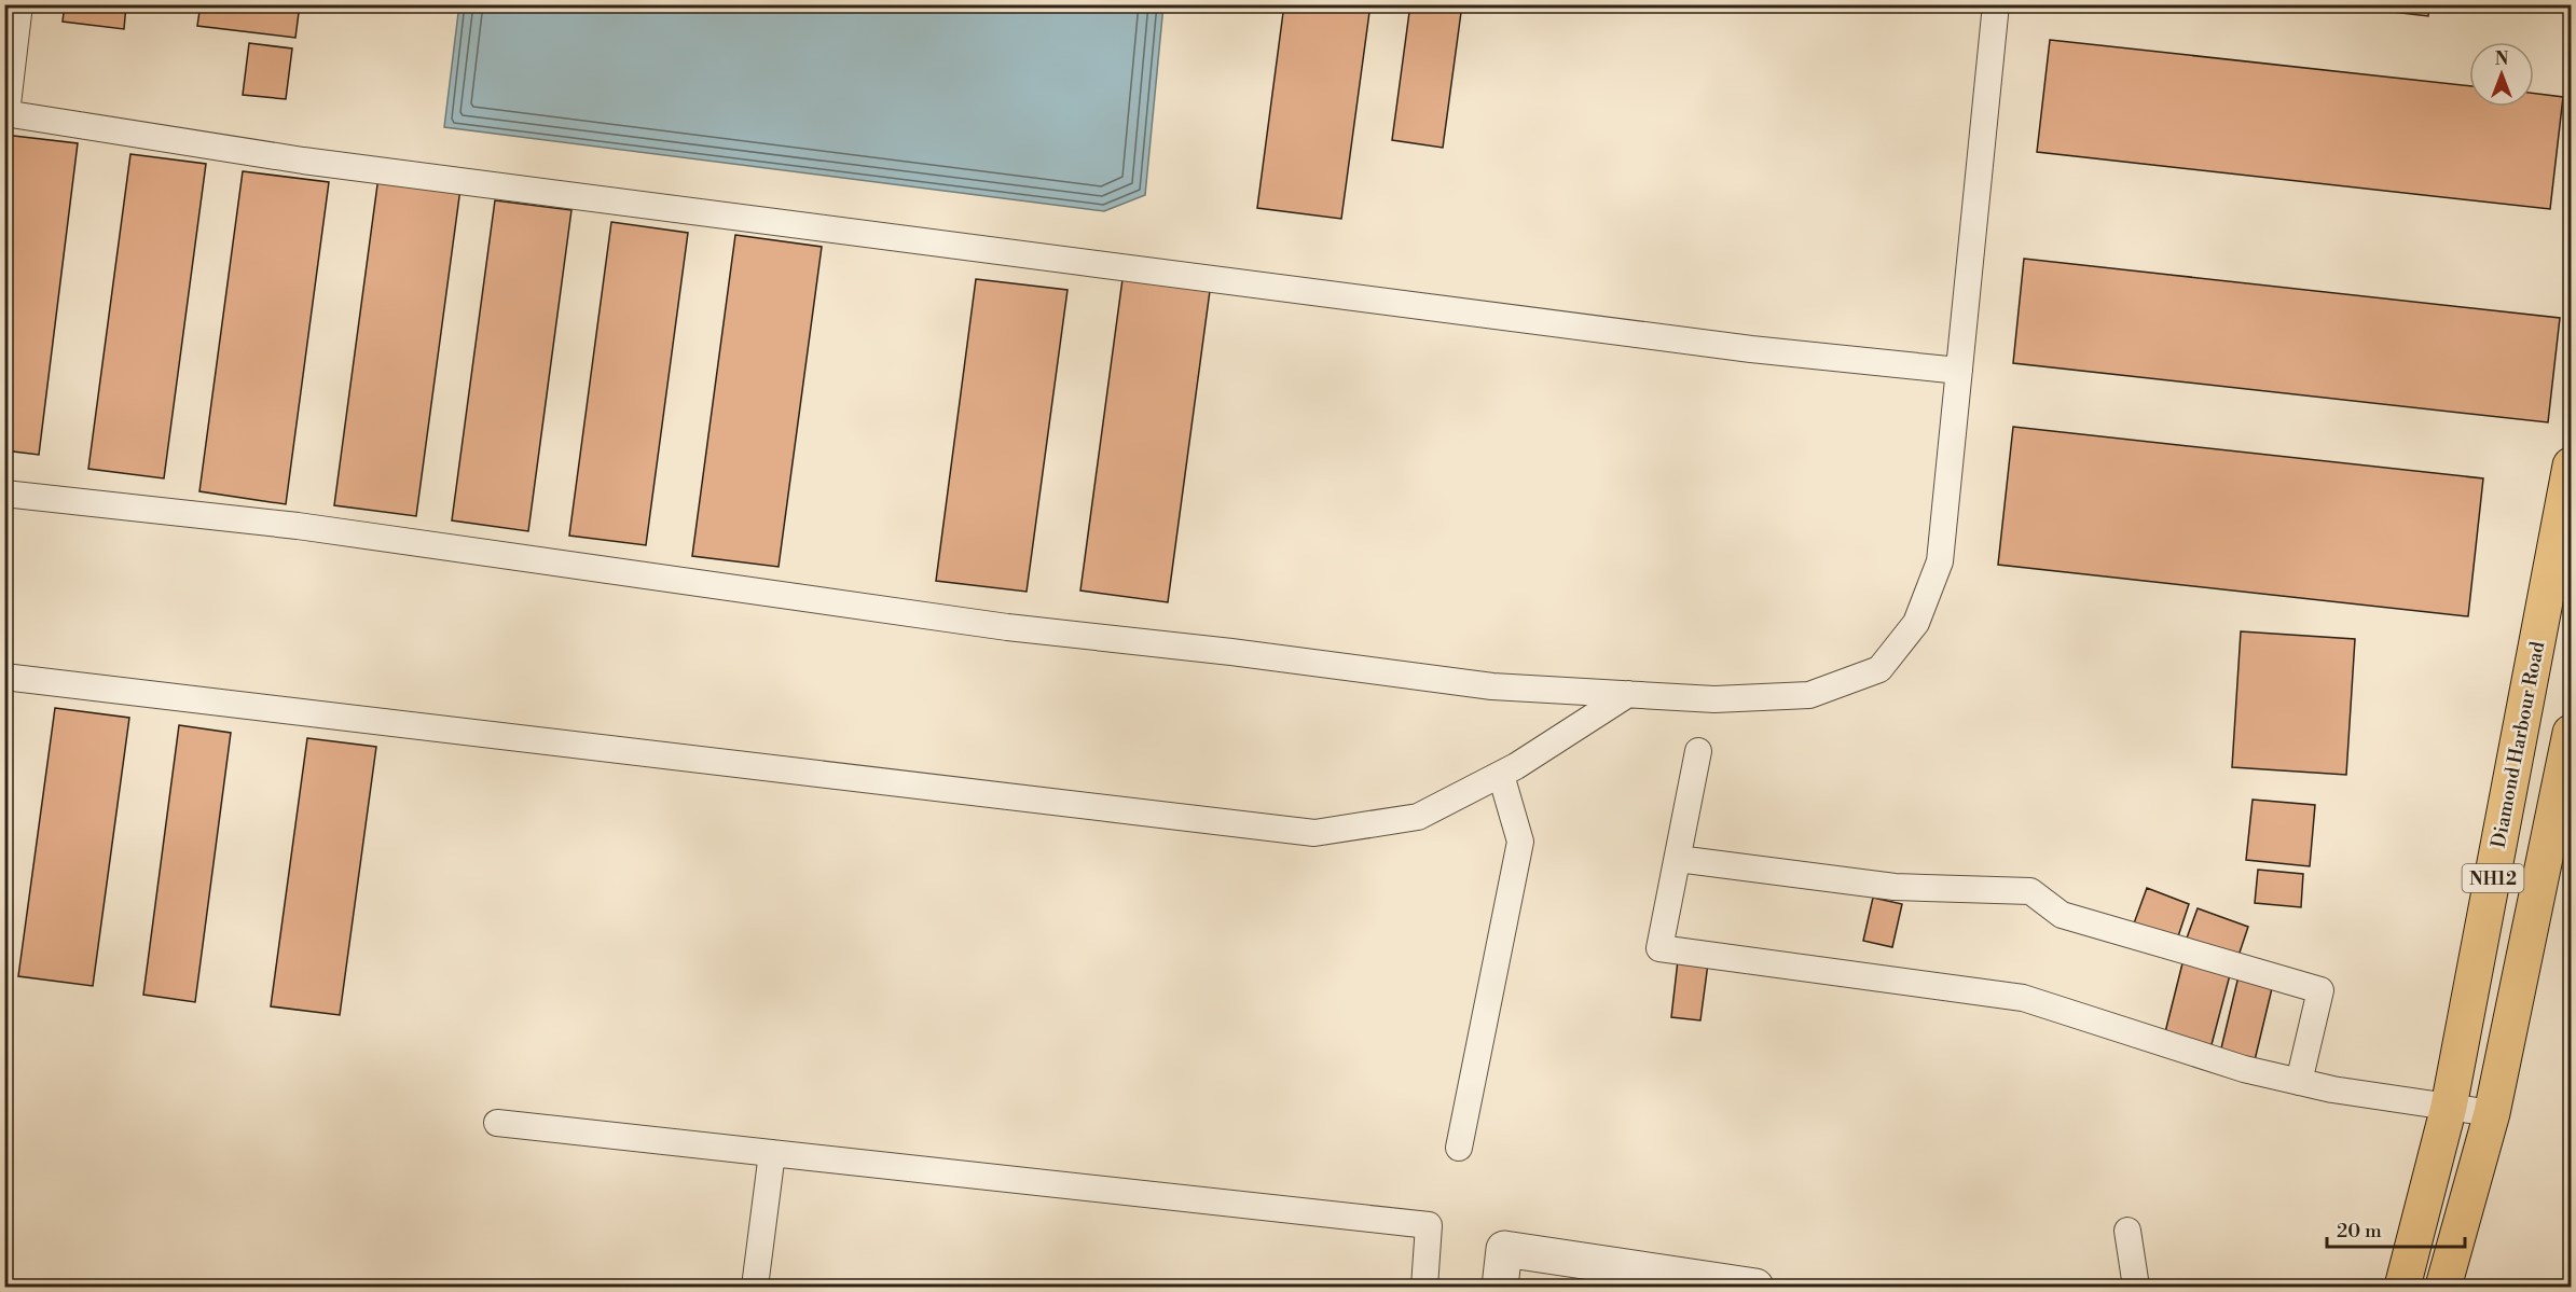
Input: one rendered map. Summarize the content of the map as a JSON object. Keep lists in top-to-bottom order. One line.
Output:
{"streets":{"highway":["Diamond Harbour Road","NH12"]},"scale_bar":"20 m","north":"top"}
